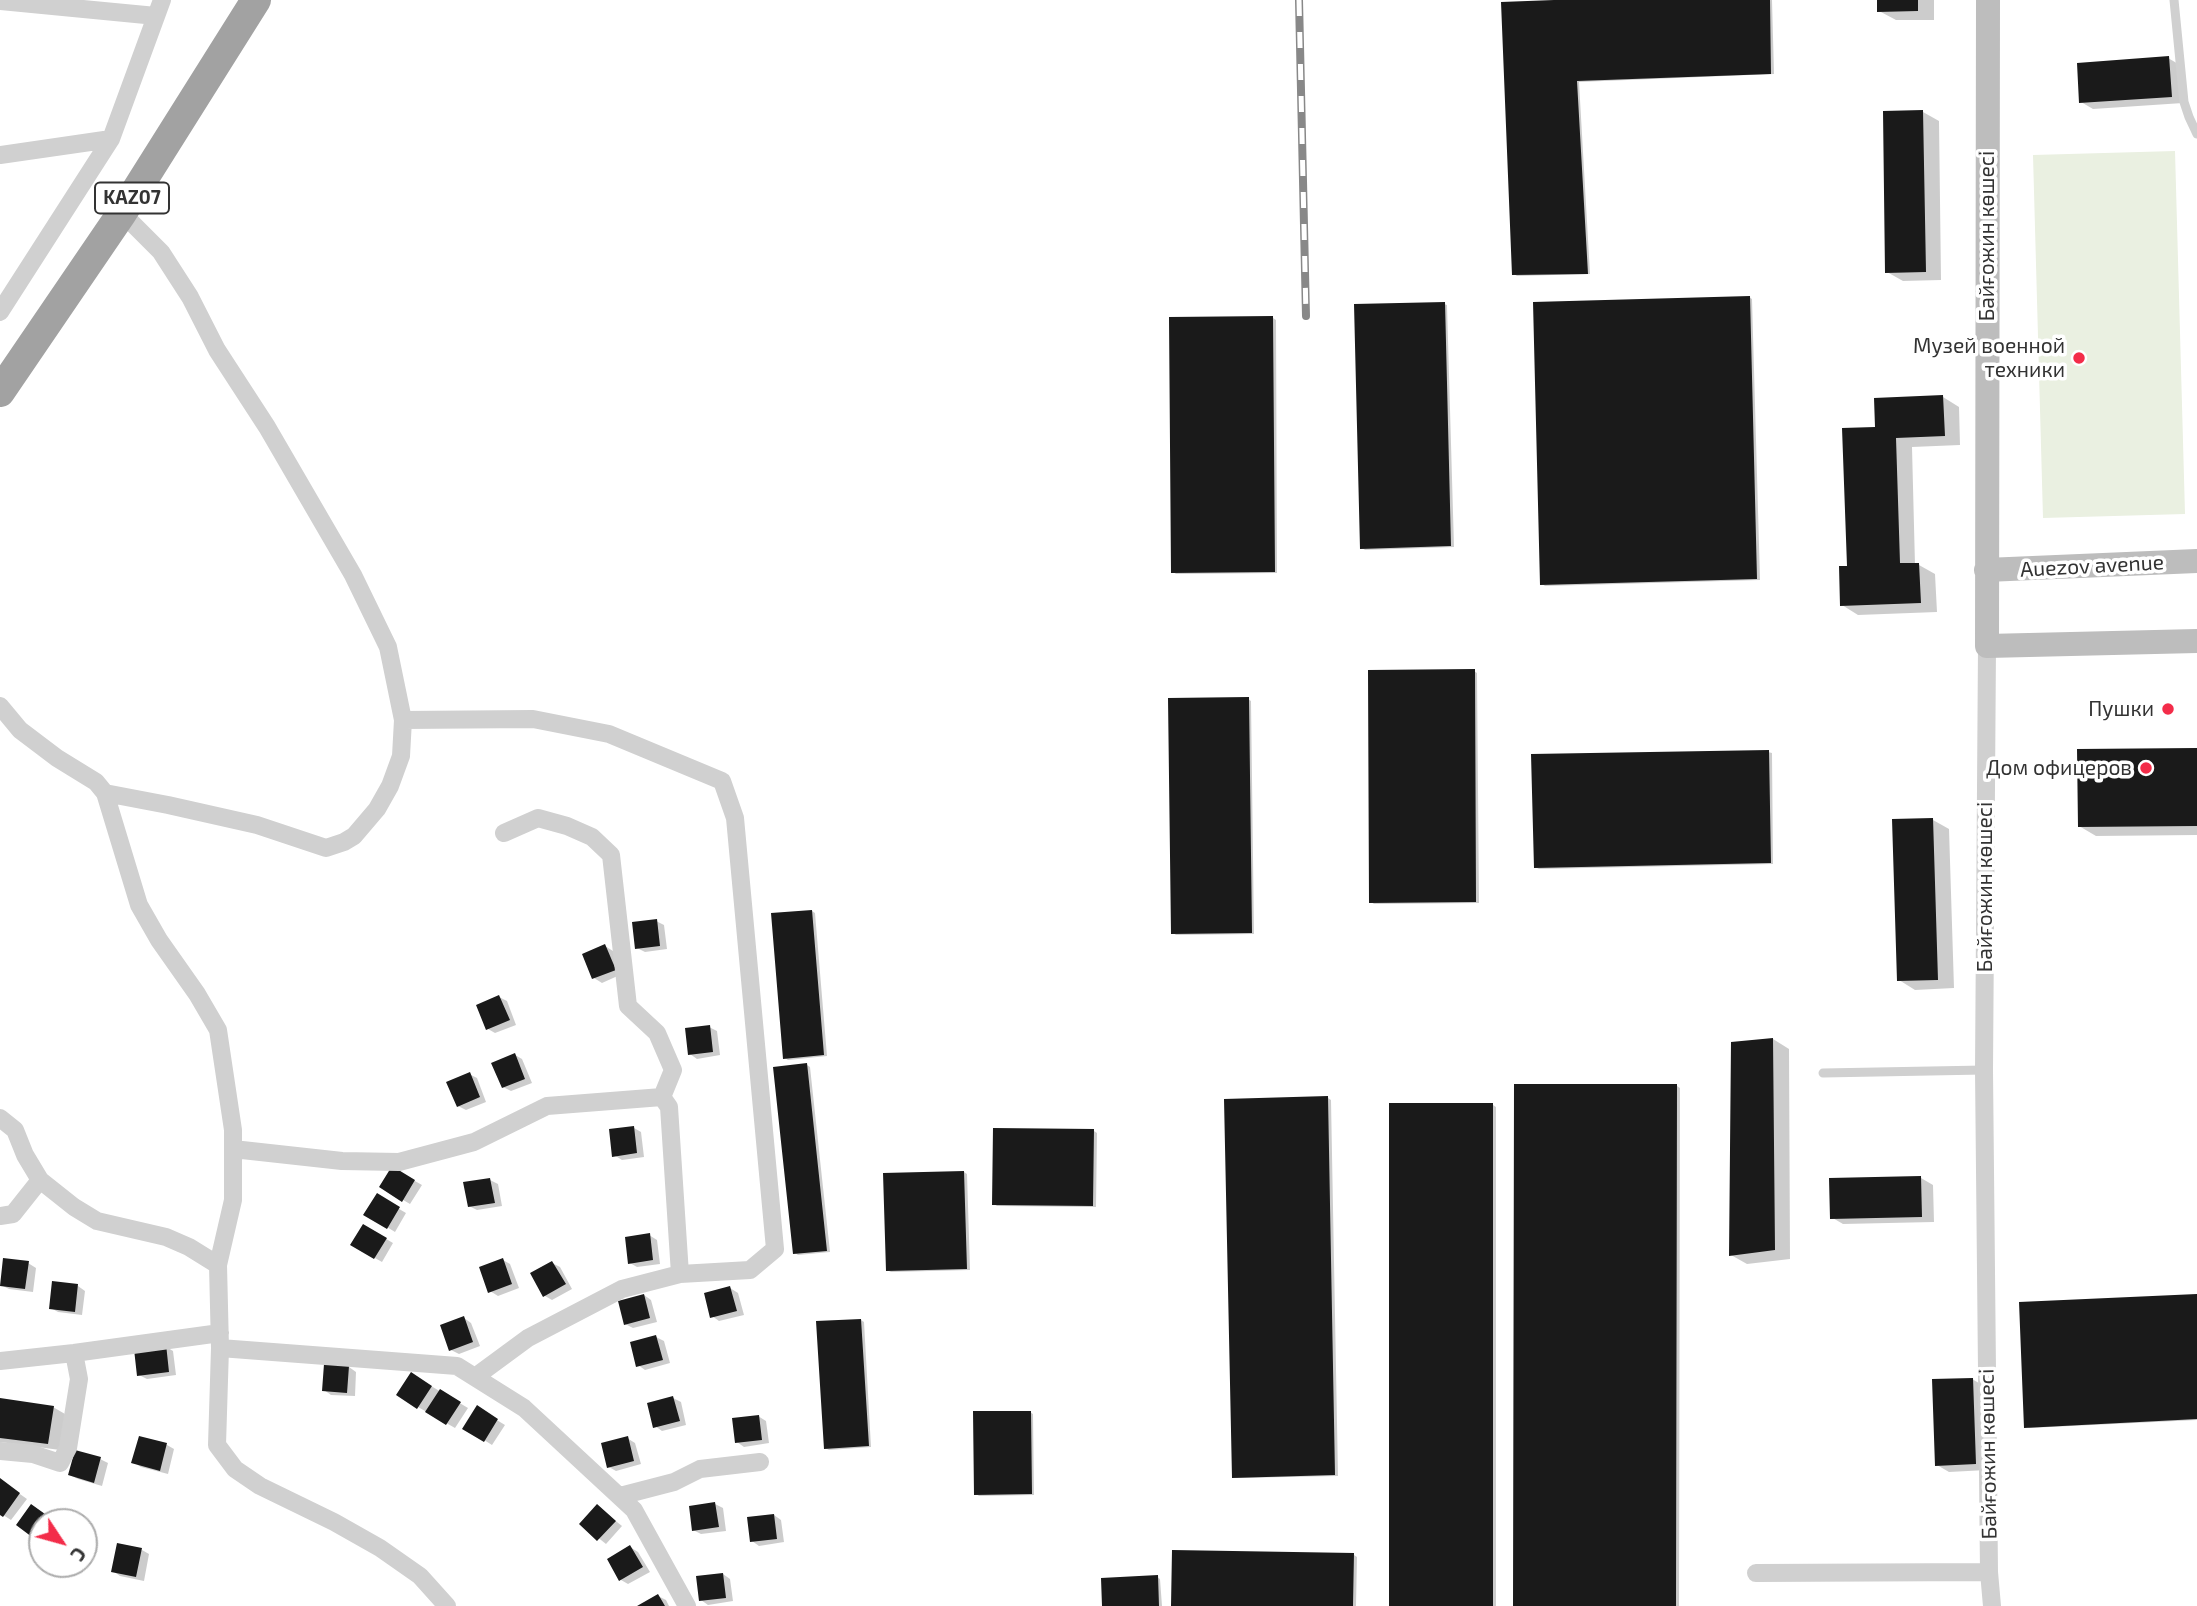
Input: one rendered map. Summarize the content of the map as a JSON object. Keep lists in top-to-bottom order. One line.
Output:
{"streets":{"highway":["KAZ07"],"main road":["Байғожин көшесі","Auezov avenue"]},"crossings":[["Байғожин көшесі","Auezov avenue"]],"places":["Музей военной техники","Пушки","Дом офицеров"],"north":"bottom right"}
